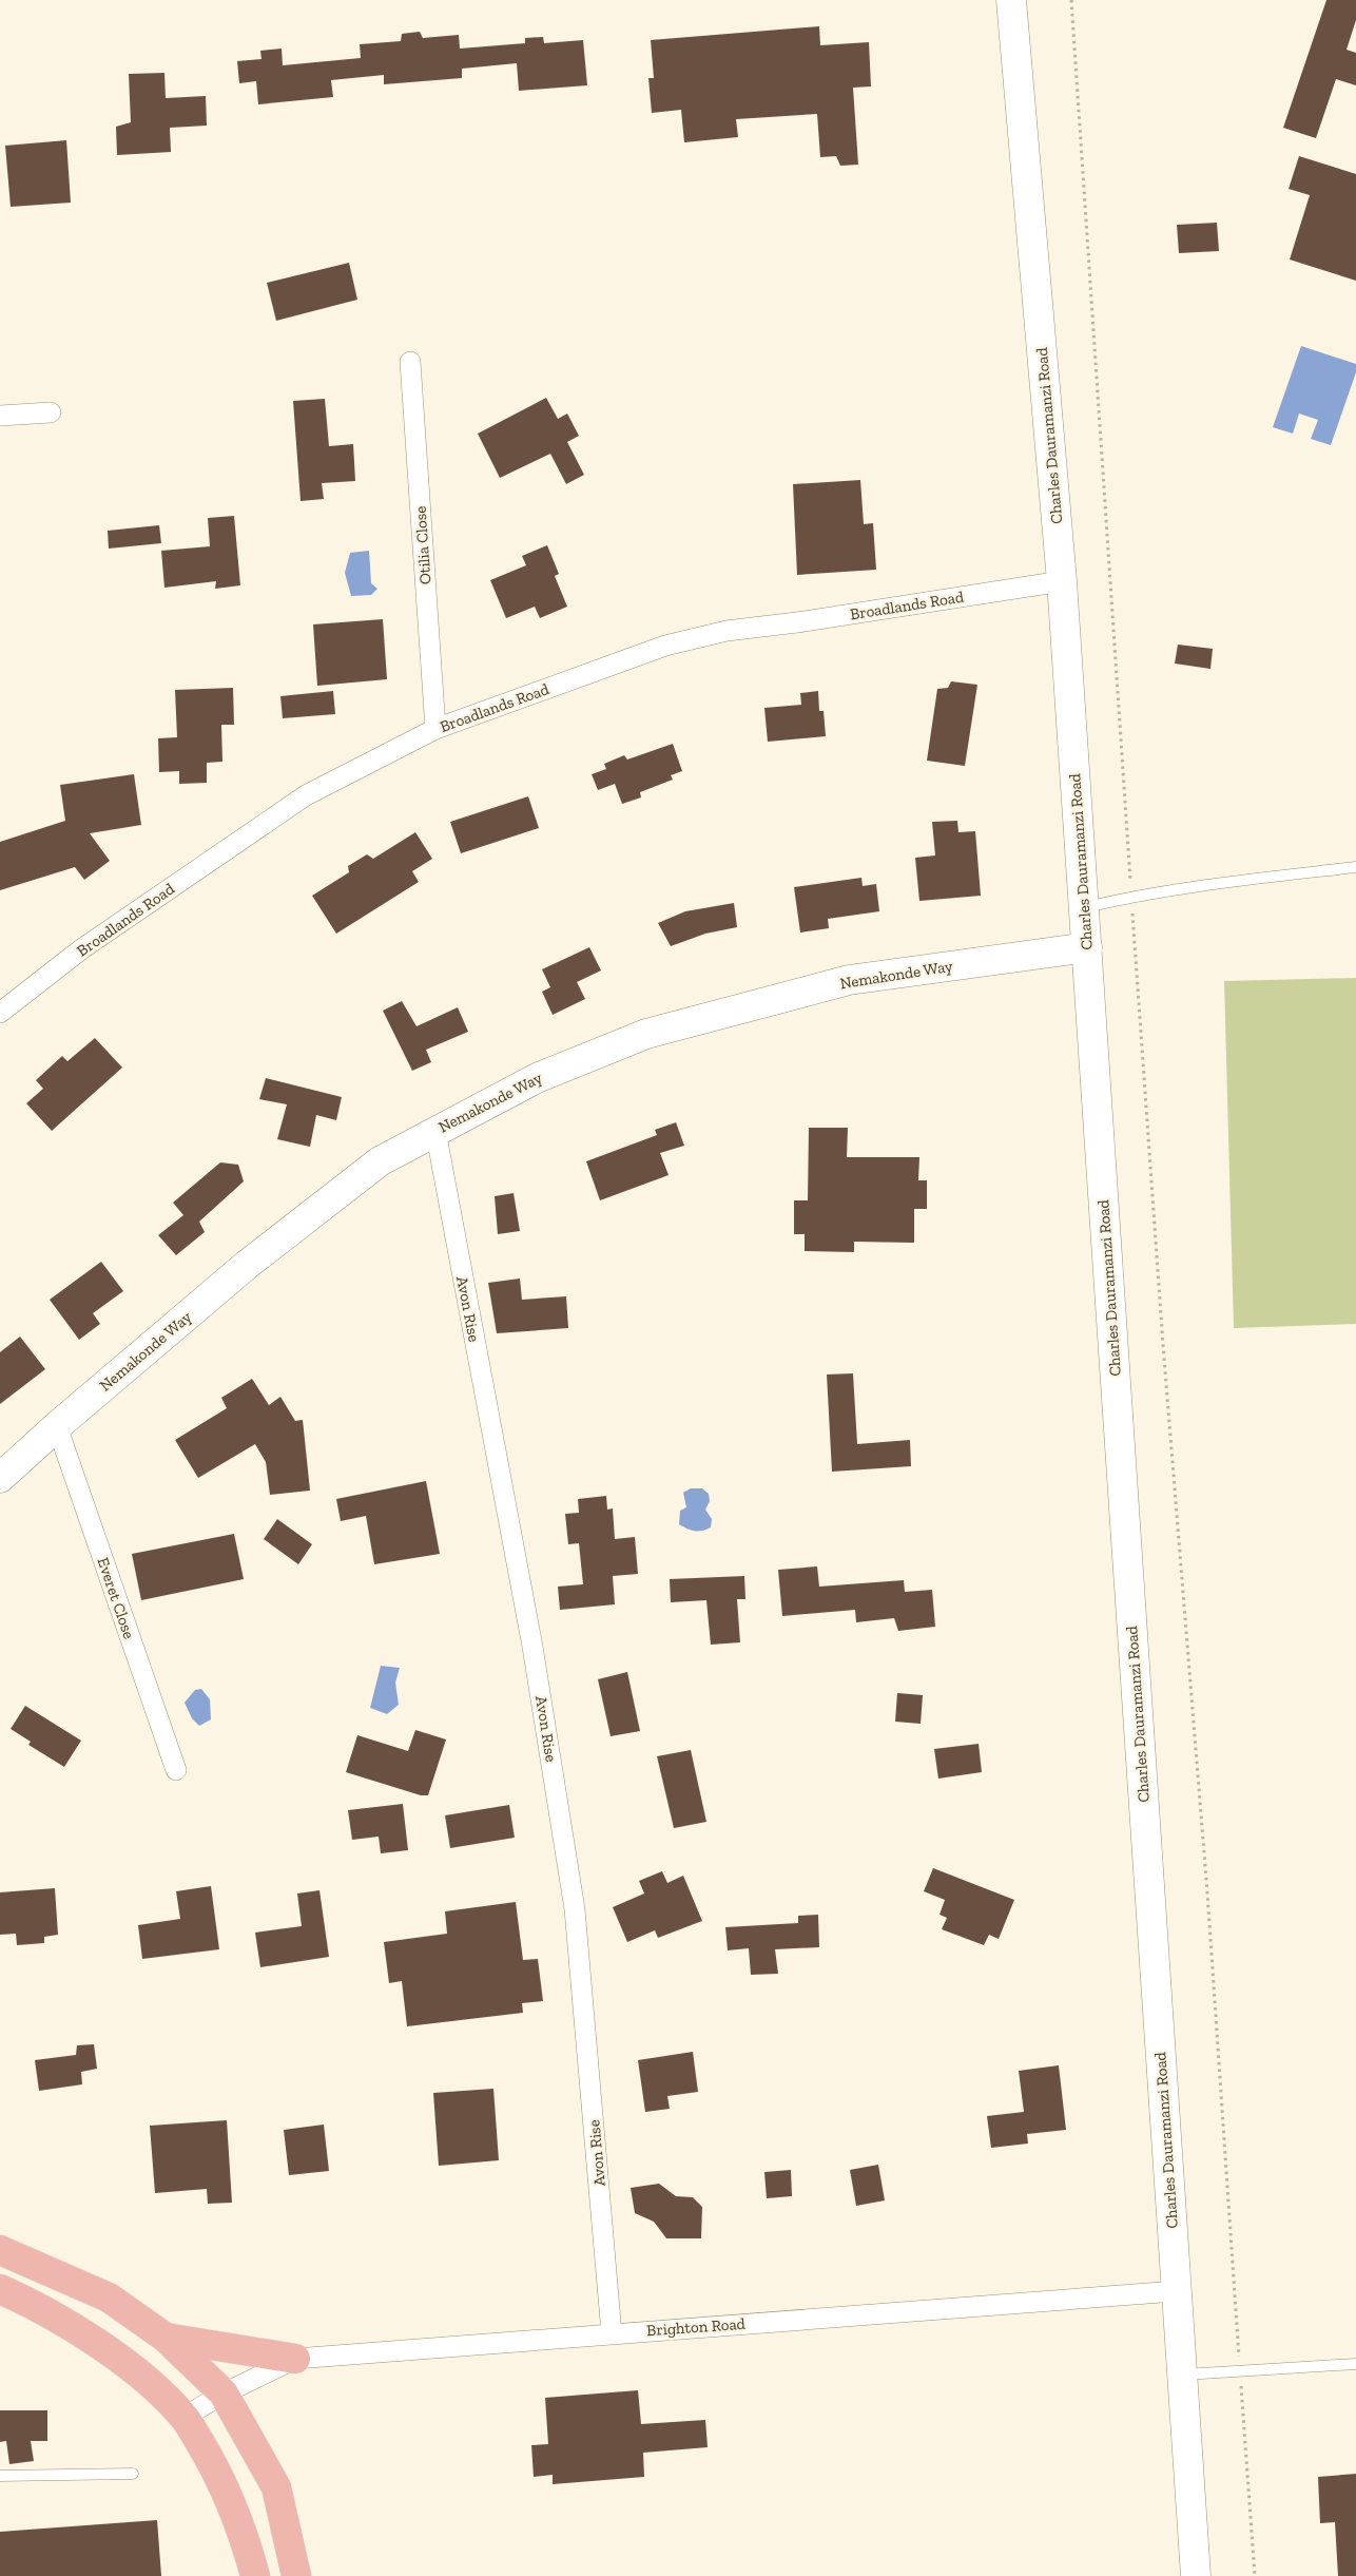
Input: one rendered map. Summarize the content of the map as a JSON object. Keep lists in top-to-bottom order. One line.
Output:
{"streets":{"street":["Charles Dauramanzi Road","Otilia Close","Broadlands Road","Nemakonde Way","Avon Rise","Everet Close","Brighton Road"]},"crossings":[["Charles Dauramanzi Road","Broadlands Road"],["Charles Dauramanzi Road","Nemakonde Way"],["Charles Dauramanzi Road","Brighton Road"],["Otilia Close","Broadlands Road"],["Nemakonde Way","Avon Rise"],["Nemakonde Way","Everet Close"],["Avon Rise","Brighton Road"]]}
